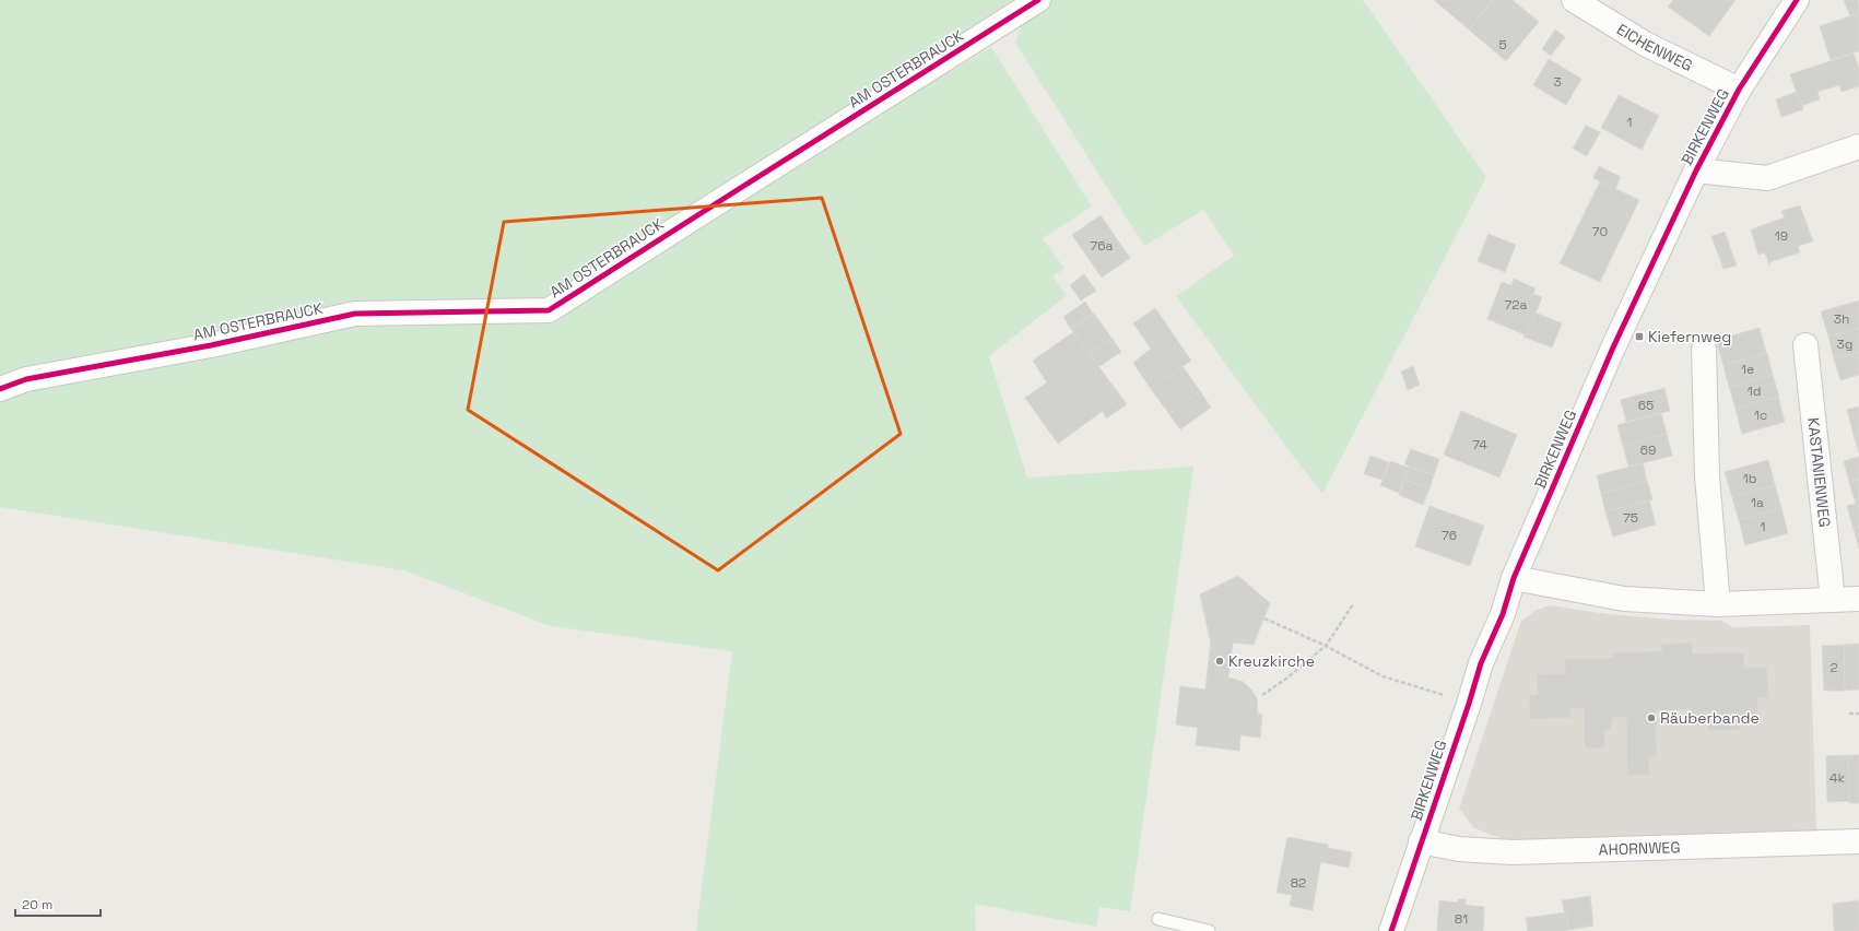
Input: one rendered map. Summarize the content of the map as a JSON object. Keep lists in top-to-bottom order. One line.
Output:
{"streets":{"street":["EICHENWEG","AM OSTERBRAUCK","BIRKENWEG","KASTANIENWEG","AHORNWEG"]},"crossings":[["EICHENWEG","BIRKENWEG"],["BIRKENWEG","AHORNWEG"]],"places":{"transit":["Kiefernweg"],"other":["Kreuzkirche","Räuberbande"]},"house_numbers":["5","3","1","70","19","76a","72a","3h","3g","1e","1d","65","1c","74","69","1b","1a","75","1","76","2","4k","82","81"],"scale_bar":"20 m"}
